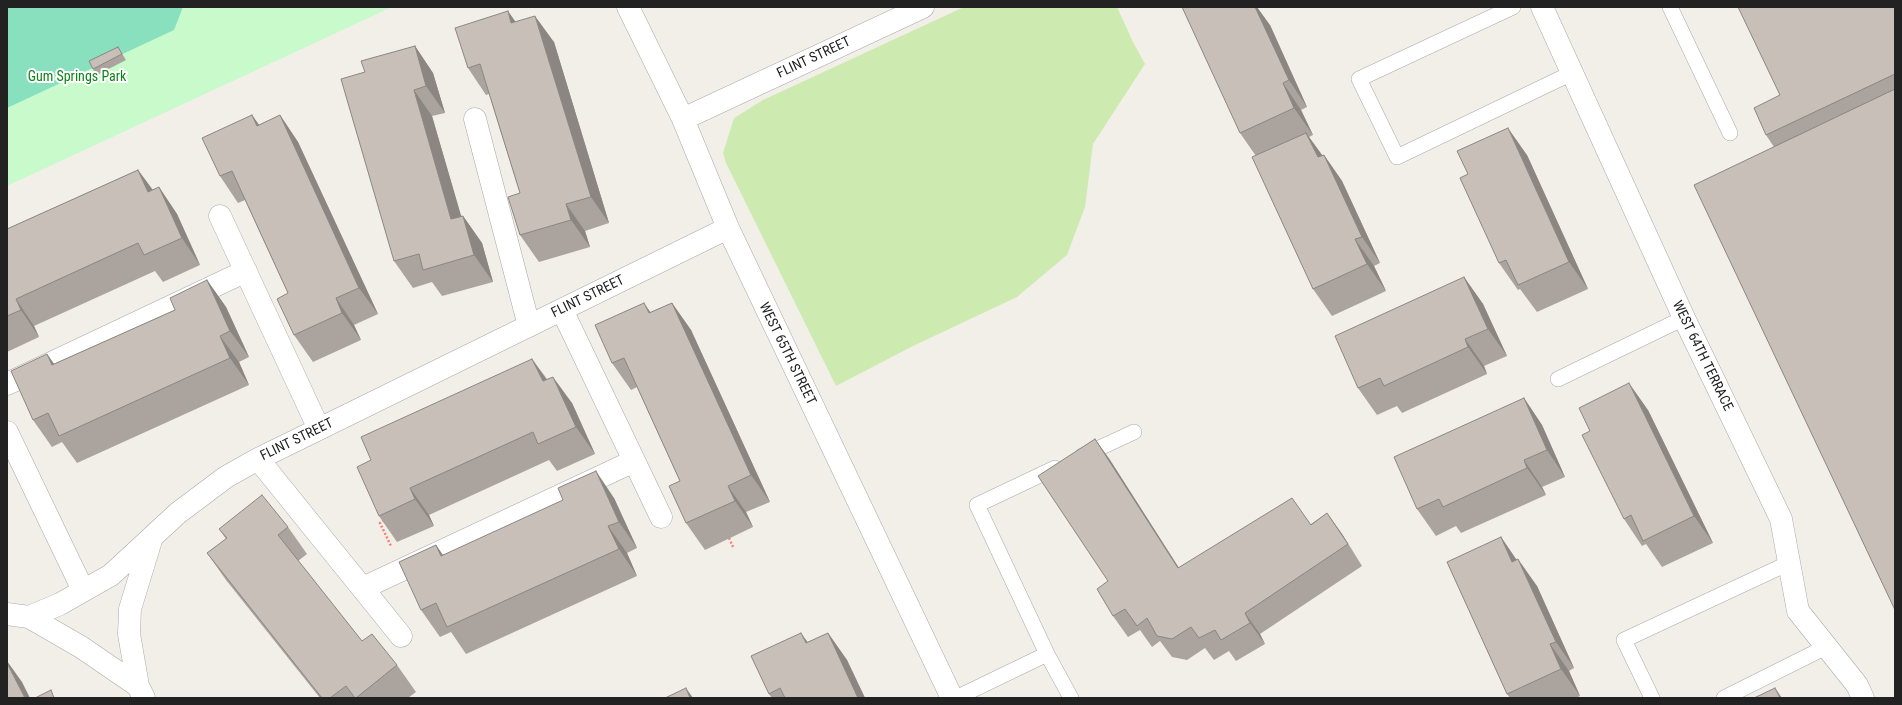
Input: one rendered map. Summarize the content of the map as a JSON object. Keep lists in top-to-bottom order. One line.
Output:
{"streets":{"street":["FLINT STREET","WEST 65TH STREET","WEST 64TH TERRACE"]},"crossings":[["FLINT STREET","WEST 65TH STREET"]],"parks":["Gum Springs Park"]}
